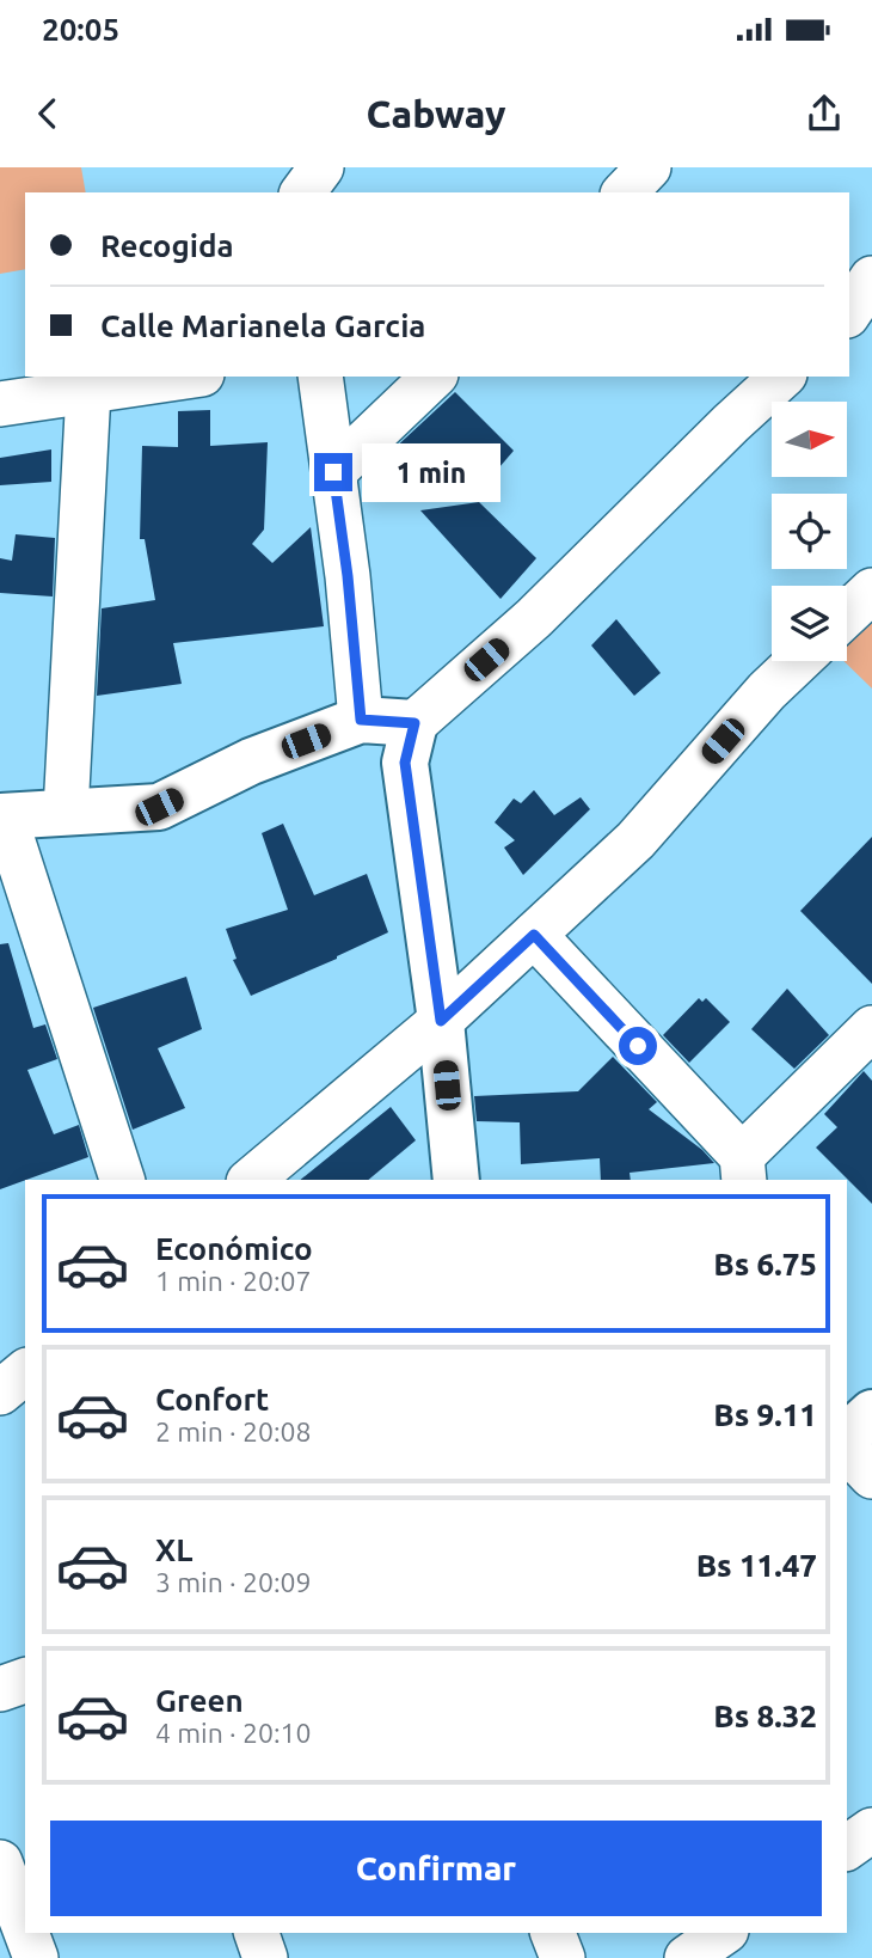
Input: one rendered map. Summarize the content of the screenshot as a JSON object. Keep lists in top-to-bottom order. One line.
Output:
{"north":"right","page":{"status":"20:05","header":"Cabway","banner":["Recogida","Calle Marianela Garcia"],"bubble":"1 min","list":[{"name":"Económico","note":"1 min · 20:07","value":"Bs 6.75"},{"name":"Confort","note":"2 min · 20:08","value":"Bs 9.11"},{"name":"XL","note":"3 min · 20:09","value":"Bs 11.47"},{"name":"Green","note":"4 min · 20:10","value":"Bs 8.32"}],"buttons":"Confirmar"}}
